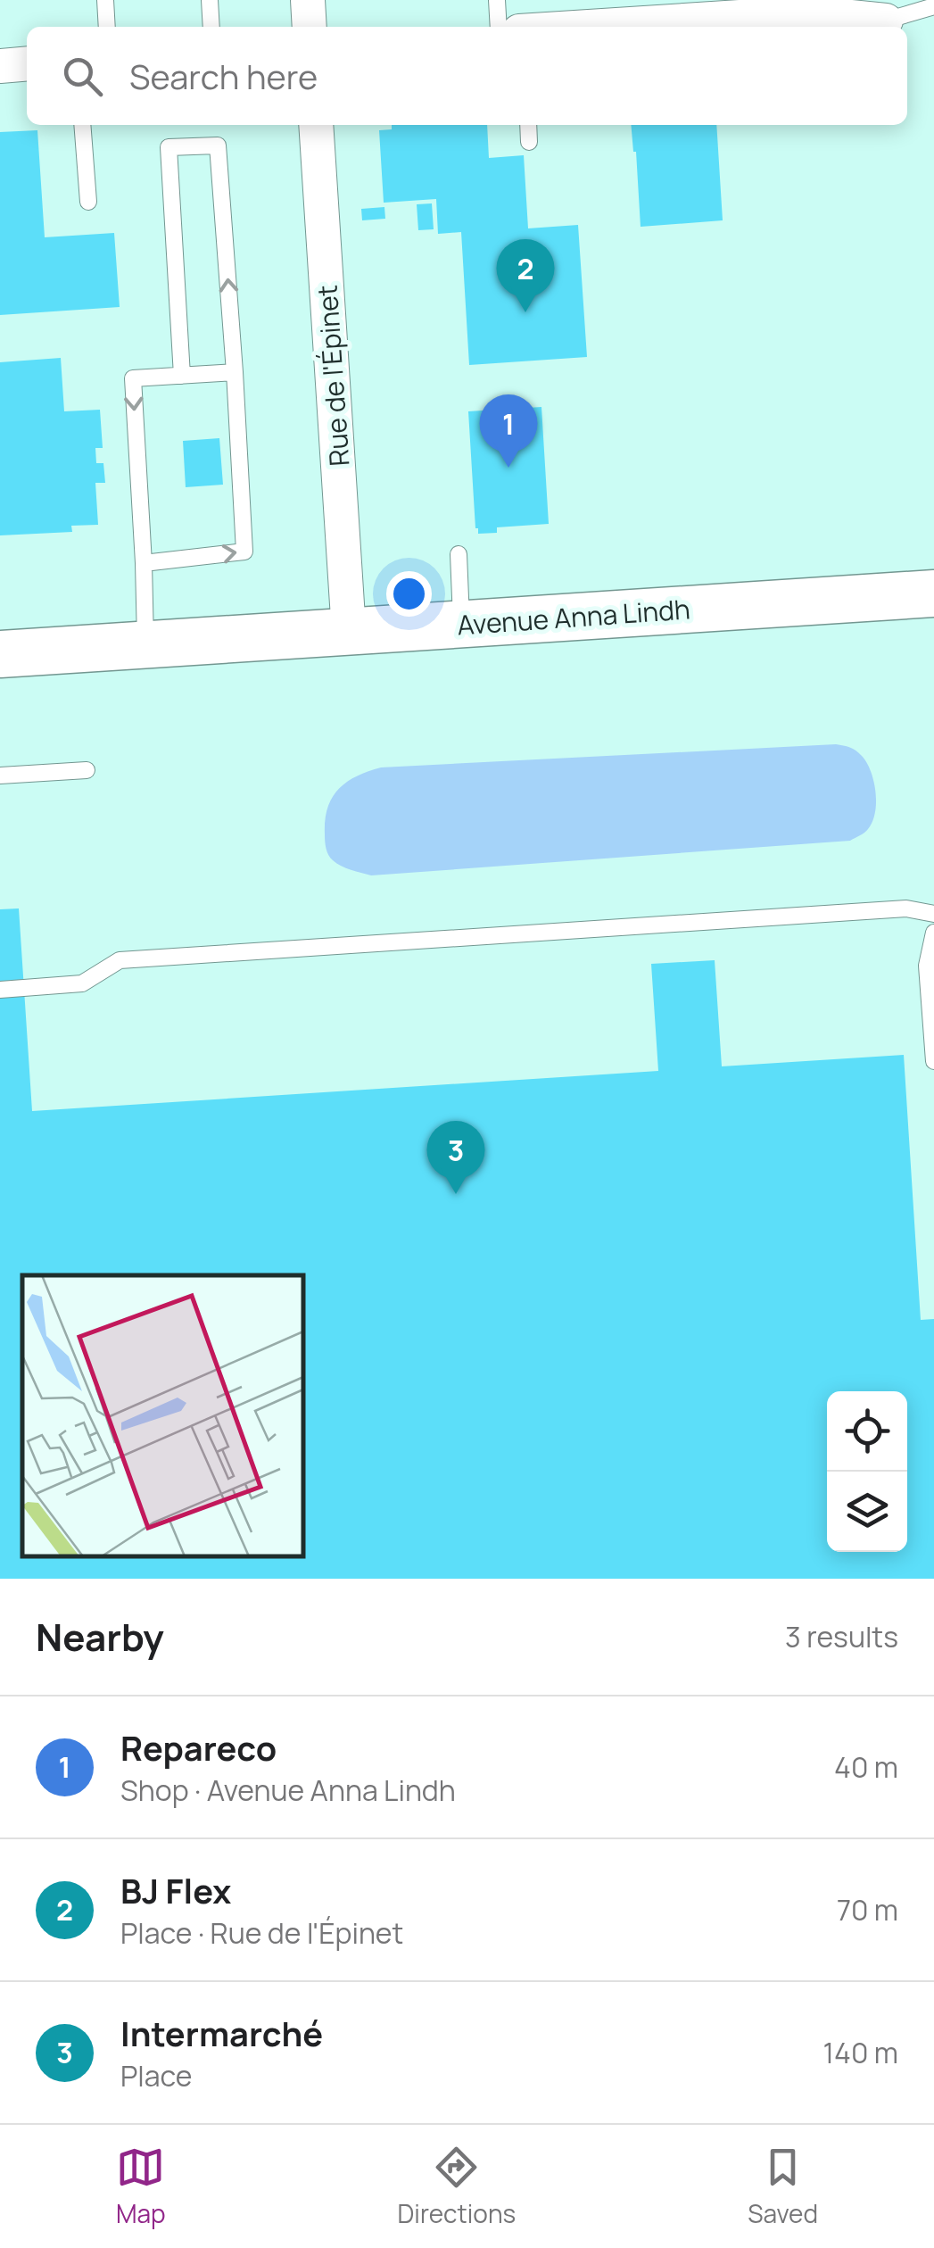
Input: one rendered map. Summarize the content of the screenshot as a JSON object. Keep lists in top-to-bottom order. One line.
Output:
{"streets":{"main road":["Avenue Anna Lindh"],"street":["Rue de l'Épinet"]},"crossings":[["Rue de l'Épinet","Avenue Anna Lindh"]],"page":{"search":"Search here","pins":["2","1","3"],"heading":["Nearby","3 results"],"list":[{"mark":"1","name":"Repareco","note":"Shop · Avenue Anna Lindh","value":"40 m"},{"mark":"2","name":"BJ Flex","note":"Place · Rue de l'Épinet","value":"70 m"},{"mark":"3","name":"Intermarché","note":"Place","value":"140 m"}],"nav":["Map","Directions","Saved"]}}
